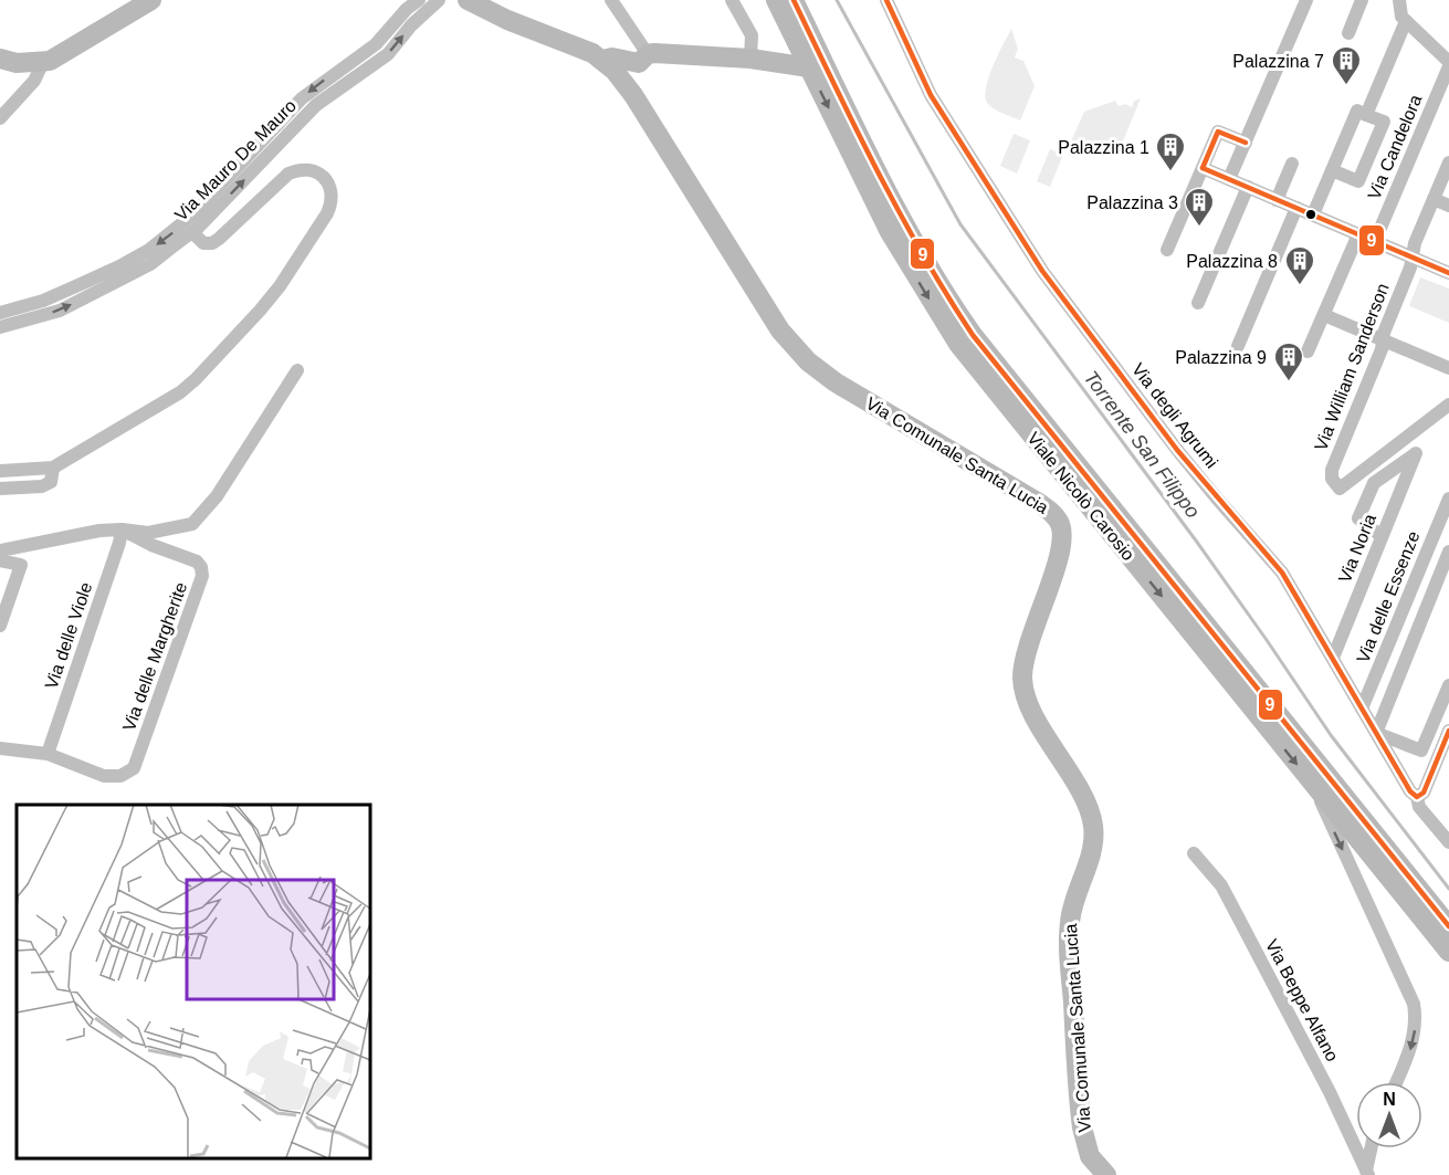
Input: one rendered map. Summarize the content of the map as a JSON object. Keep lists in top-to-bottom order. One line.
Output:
{"streets":{"main road":["Via Comunale Santa Lucia","Viale Nicolò Carosio"],"street":["Via Candelora","Via Mauro De Mauro","Via William Sanderson","Via degli Agrumi","Via Noria","Via delle Essenze","Via delle Viole","Via delle Margherite","Via Beppe Alfano"]},"crossings":[["Via degli Agrumi","Via Noria"],["Via degli Agrumi","Via delle Essenze"],["Via delle Viole","Via delle Margherite"]],"water":["Torrente San Filippo"],"places":{"building":["Palazzina 7","Palazzina 1","Palazzina 3","Palazzina 8","Palazzina 9"]},"lines":["transit line 9"],"north":"top"}
